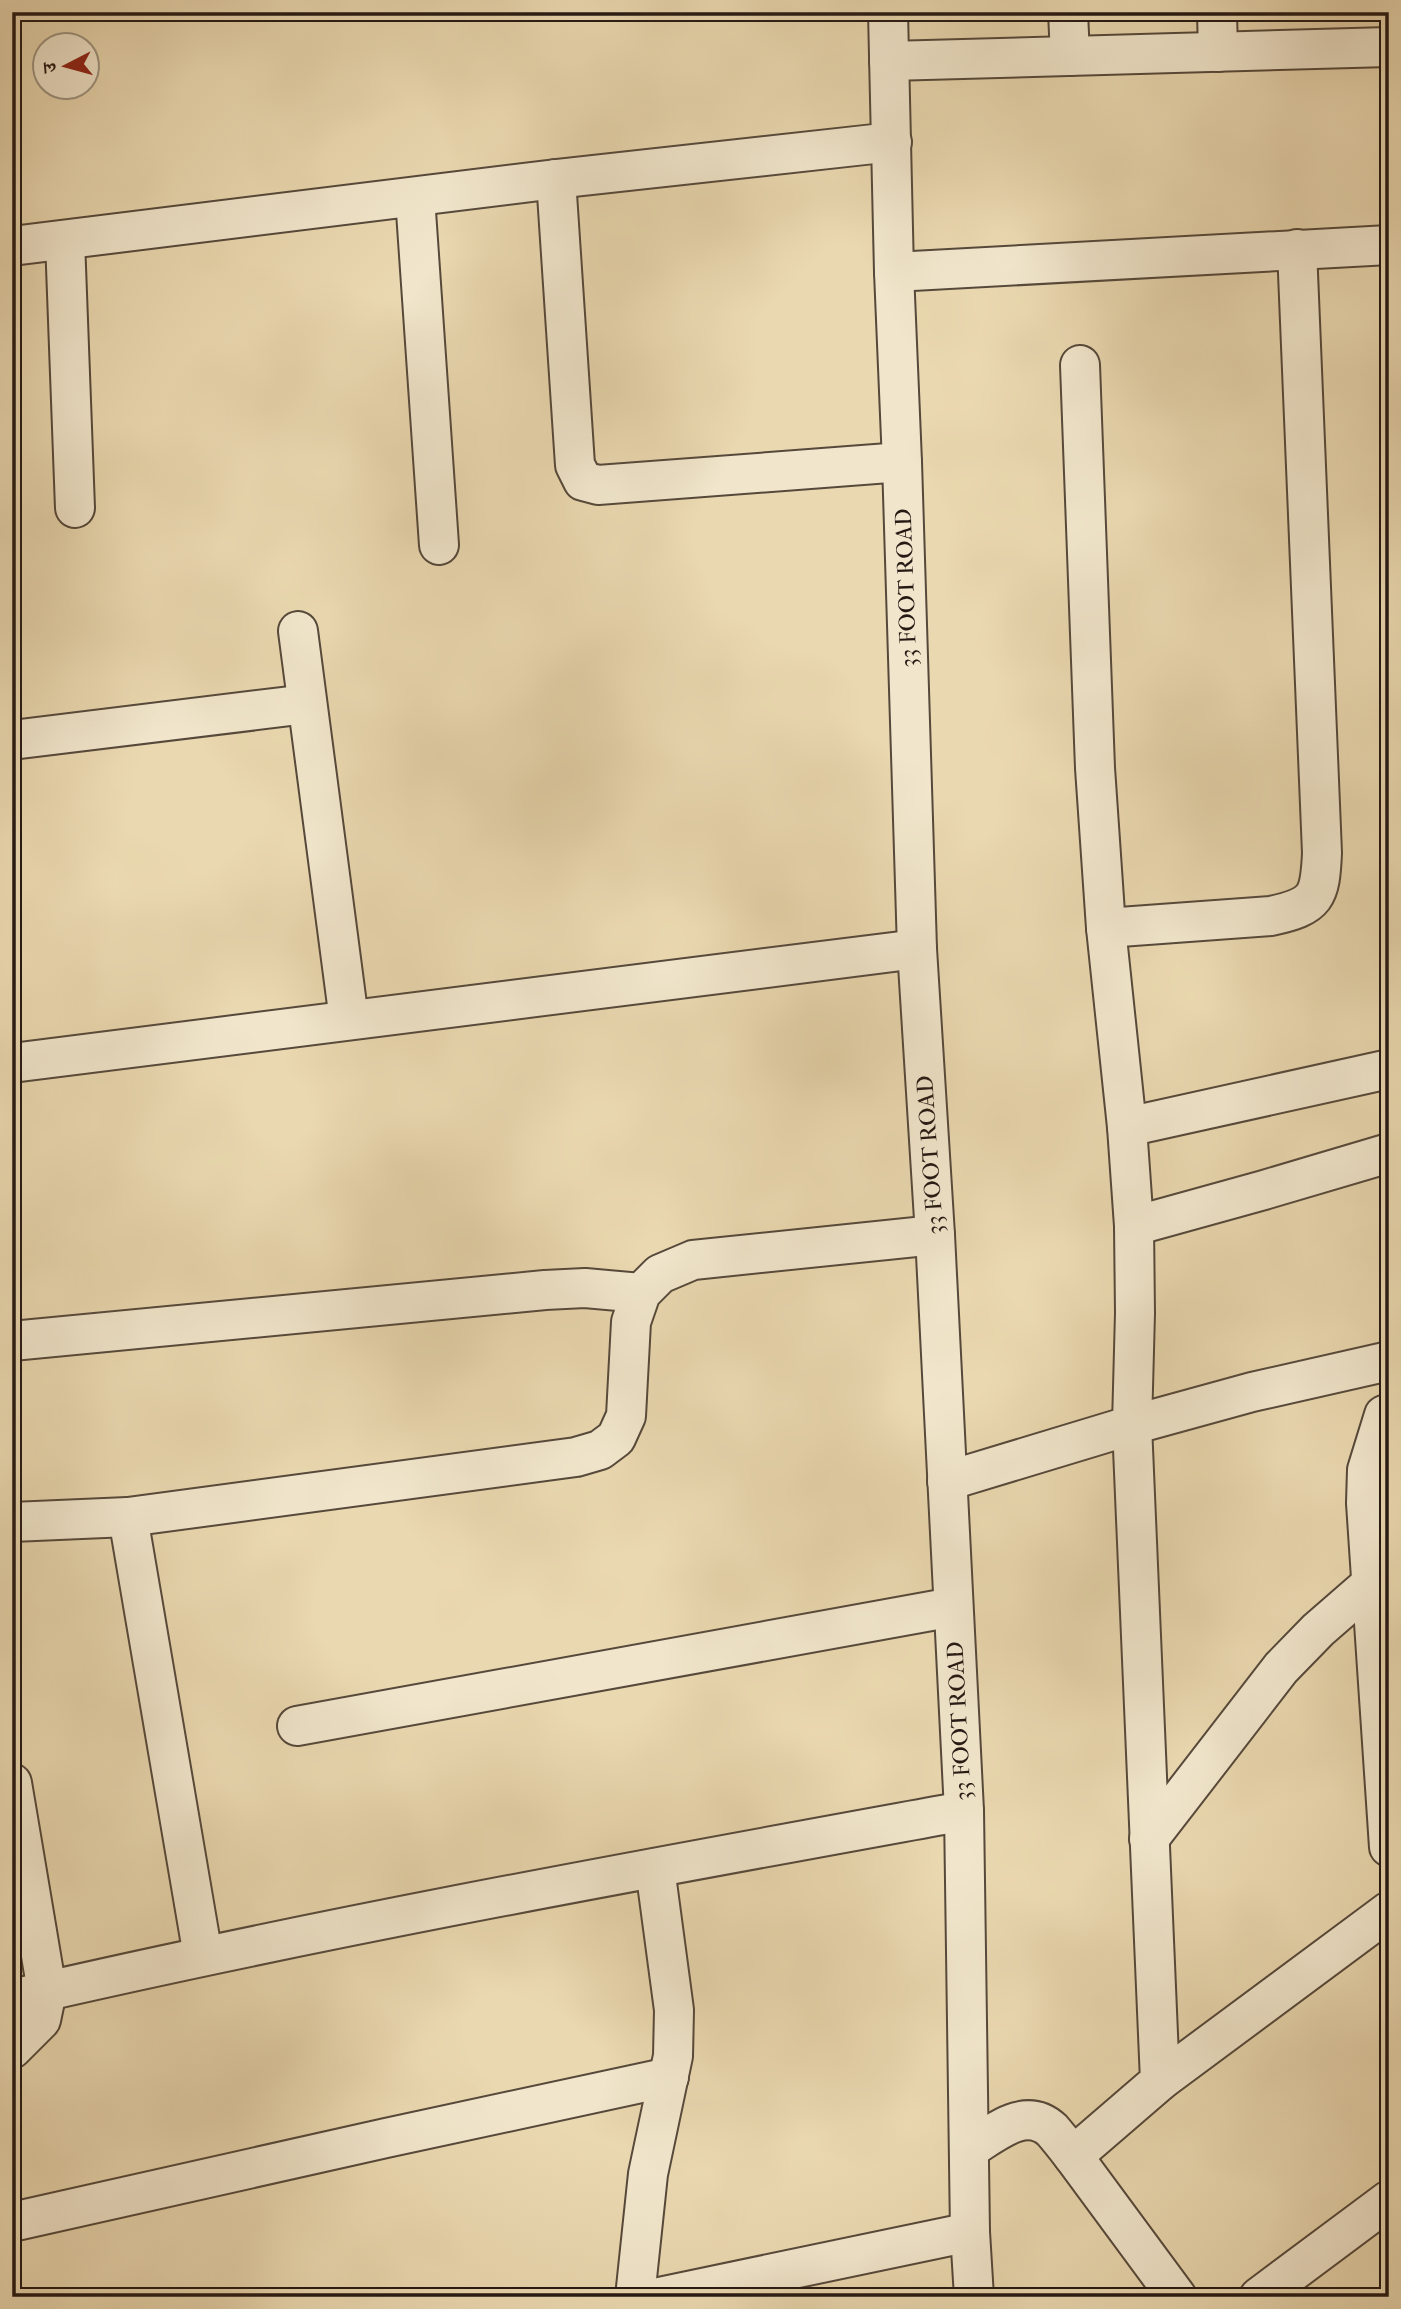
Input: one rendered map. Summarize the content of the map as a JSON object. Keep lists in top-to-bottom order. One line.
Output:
{"streets":{"street":["33 FOOT ROAD"]},"north":"left"}
